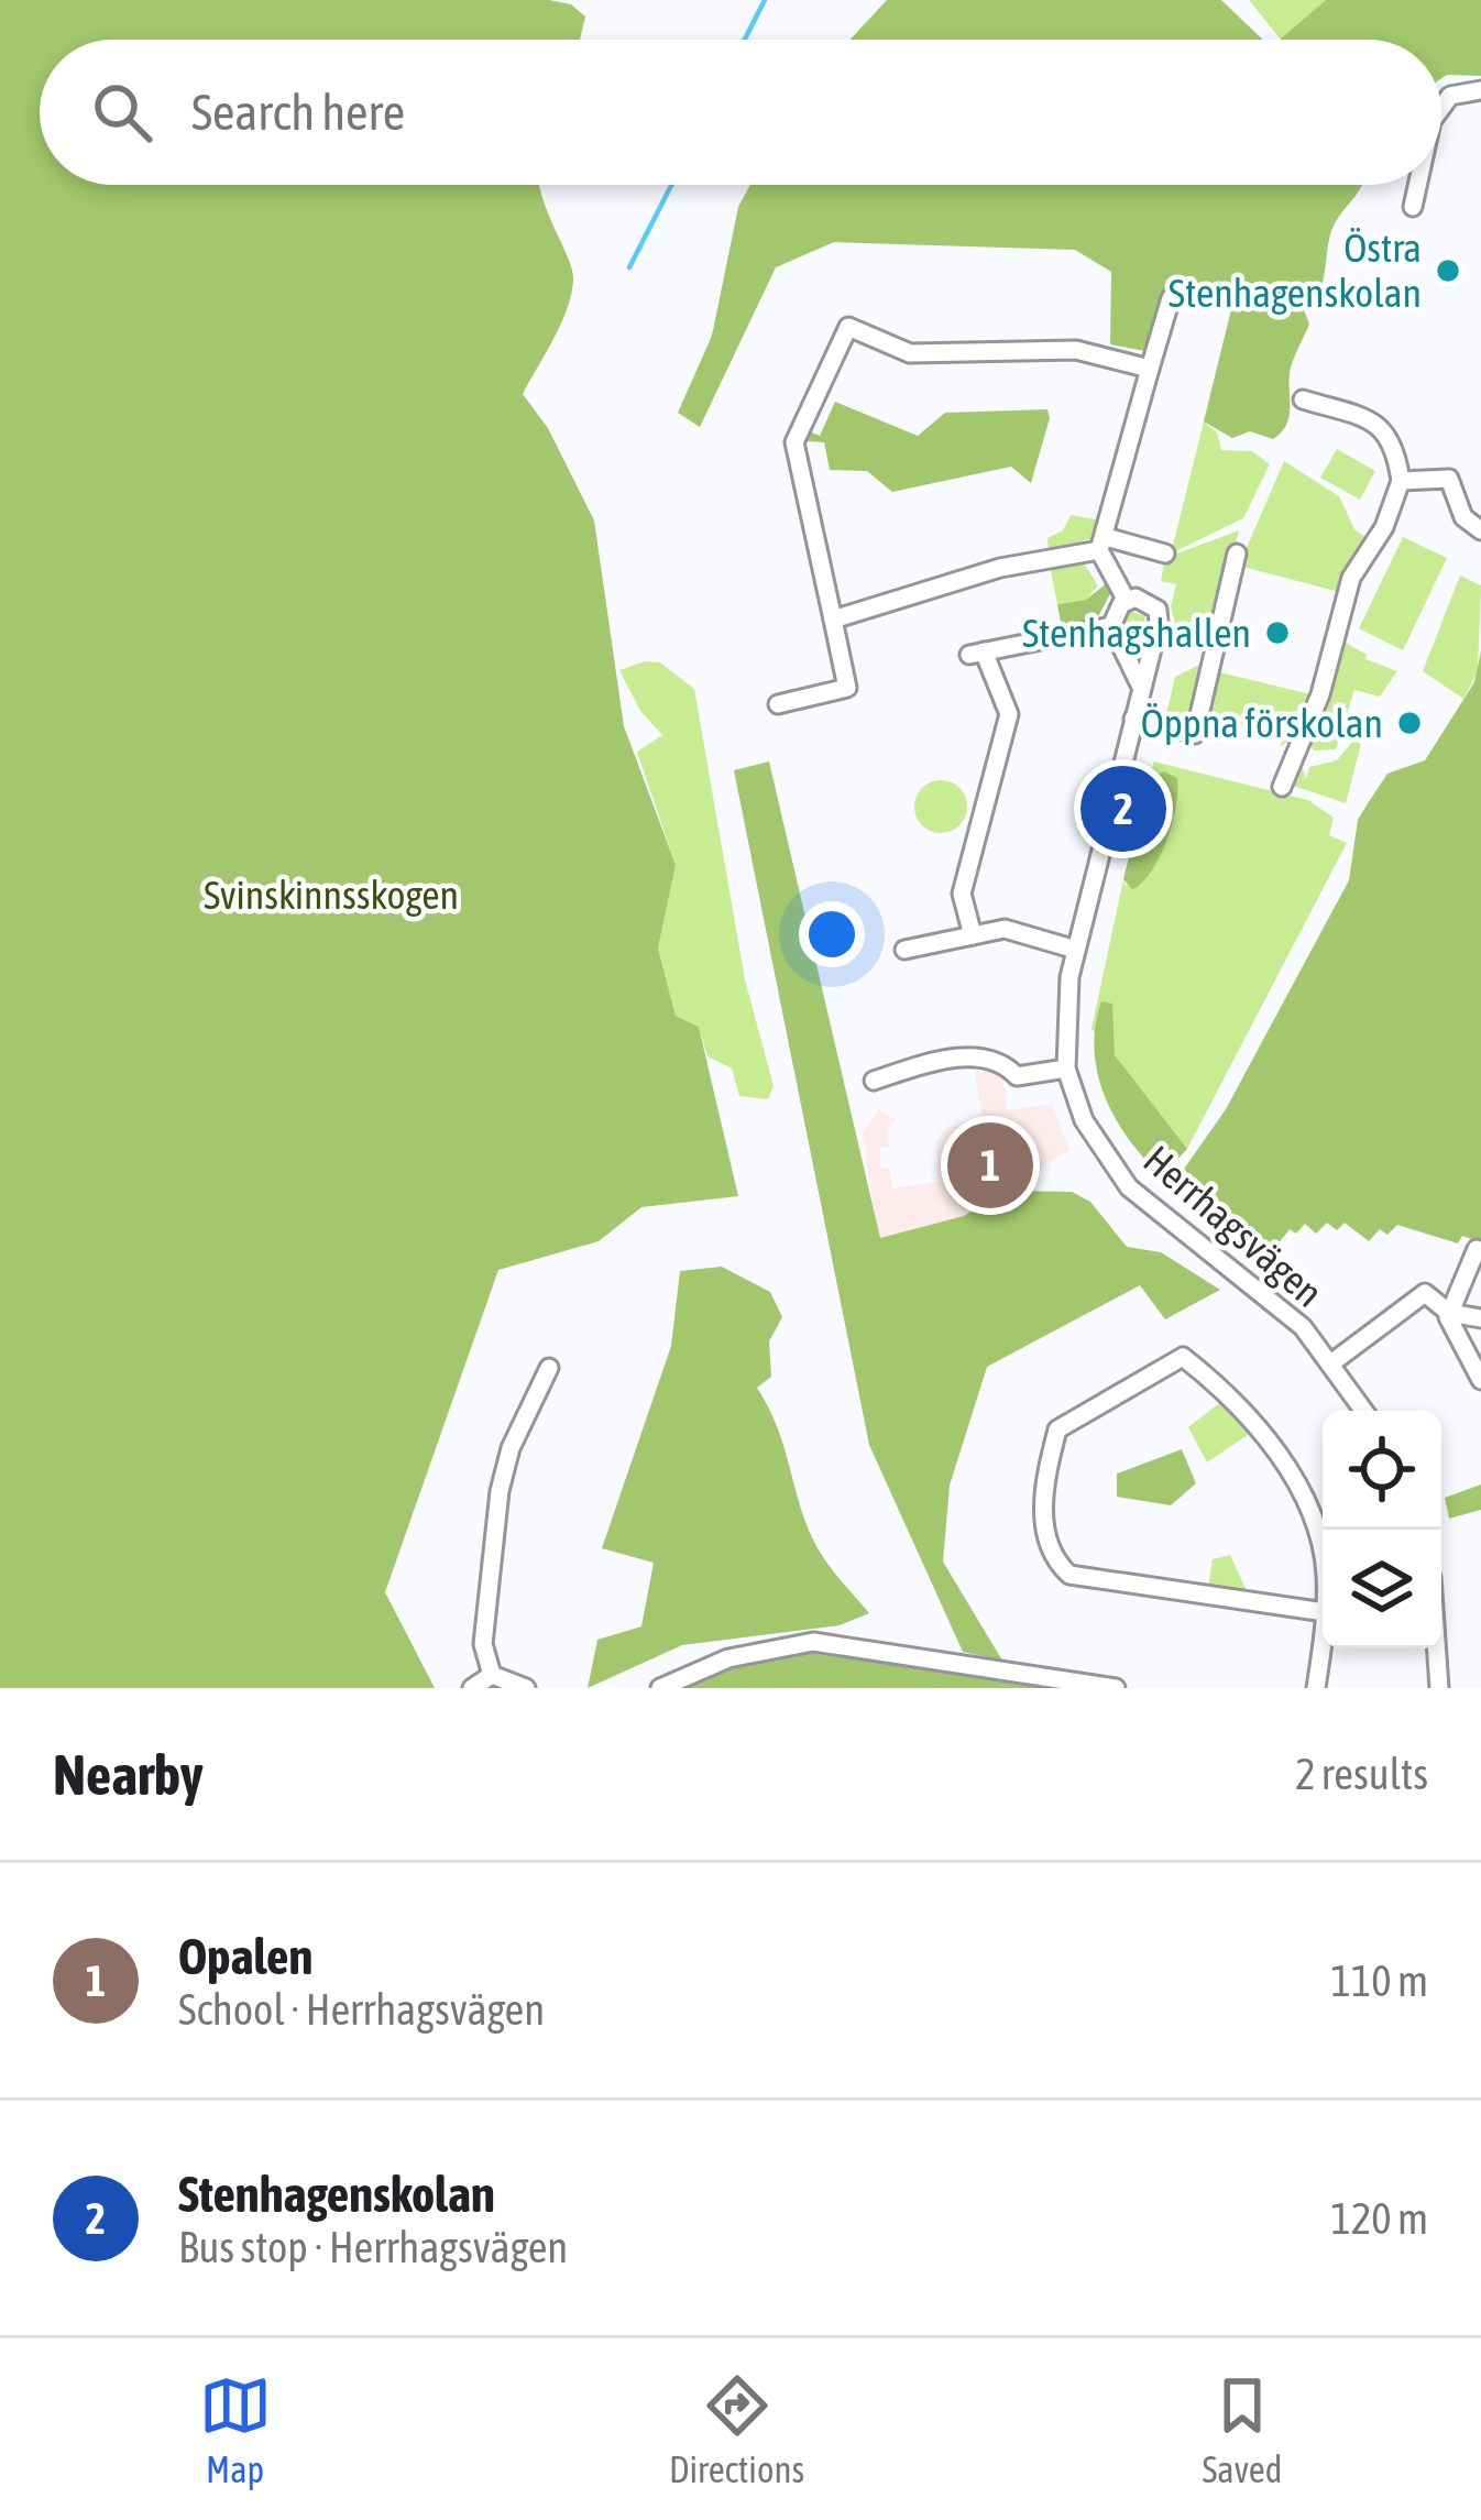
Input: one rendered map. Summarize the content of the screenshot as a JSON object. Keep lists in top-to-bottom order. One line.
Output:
{"streets":{"street":["Herrhagsvägen"]},"parks":["Svinskinnsskogen"],"places":["Östra Stenhagenskolan","Stenhagshallen","Öppna förskolan"],"page":{"search":"Search here","pins":["2","1"],"heading":["Nearby","2 results"],"list":[{"mark":"1","name":"Opalen","note":"School · Herrhagsvägen","value":"110 m"},{"mark":"2","name":"Stenhagenskolan","note":"Bus stop · Herrhagsvägen","value":"120 m"}],"nav":["Map","Directions","Saved"]}}
